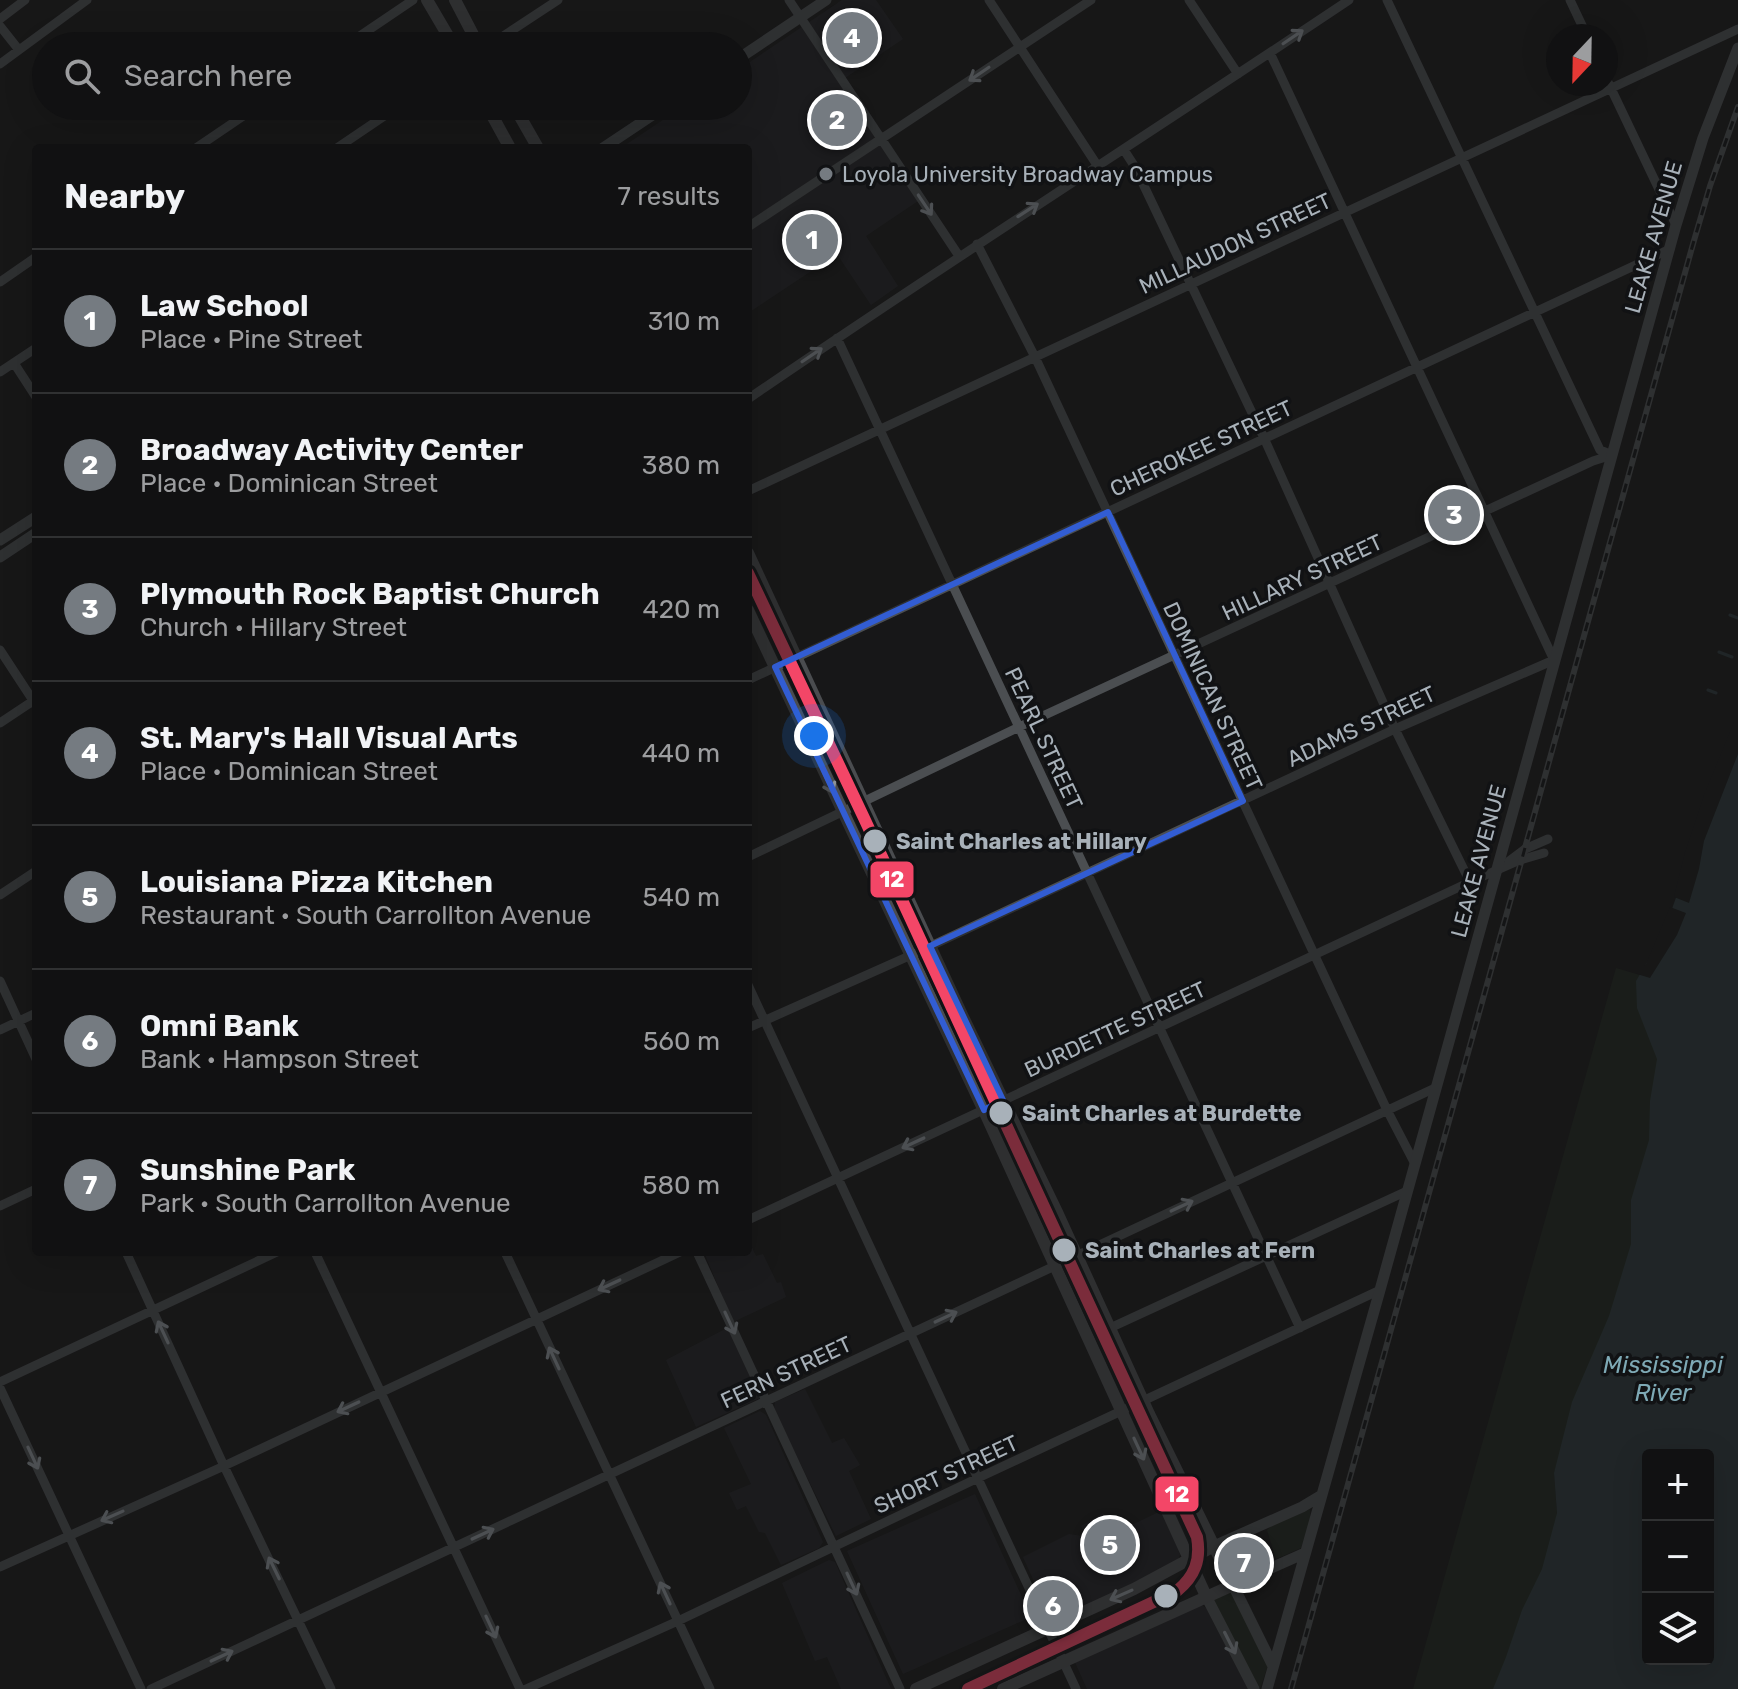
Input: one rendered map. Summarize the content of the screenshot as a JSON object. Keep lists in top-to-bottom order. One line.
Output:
{"streets":{"street":["LEAKE AVENUE","MILLAUDON STREET","CHEROKEE STREET","HILLARY STREET","DOMINICAN STREET","ADAMS STREET","PEARL STREET","BURDETTE STREET","FERN STREET","SHORT STREET"]},"crossings":[["LEAKE AVENUE","CHEROKEE STREET"],["LEAKE AVENUE","HILLARY STREET"],["LEAKE AVENUE","DOMINICAN STREET"],["LEAKE AVENUE","ADAMS STREET"],["LEAKE AVENUE","BURDETTE STREET"],["LEAKE AVENUE","FERN STREET"],["LEAKE AVENUE","SHORT STREET"],["MILLAUDON STREET","DOMINICAN STREET"],["MILLAUDON STREET","PEARL STREET"],["CHEROKEE STREET","DOMINICAN STREET"],["CHEROKEE STREET","PEARL STREET"],["HILLARY STREET","DOMINICAN STREET"],["HILLARY STREET","PEARL STREET"],["DOMINICAN STREET","ADAMS STREET"],["DOMINICAN STREET","BURDETTE STREET"],["DOMINICAN STREET","FERN STREET"],["ADAMS STREET","PEARL STREET"],["PEARL STREET","BURDETTE STREET"],["PEARL STREET","FERN STREET"],["PEARL STREET","SHORT STREET"]],"one_way":["FERN STREET"],"water":["Mississippi River"],"places":["Loyola University Broadway Campus","Saint Charles at Hillary","Saint Charles at Burdette","Saint Charles at Fern"],"lines":["transit line 12"],"north":"bottom","page":{"pins":["4","2","1","3","5","7","6"],"search":"Search here","heading":["Nearby","7 results"],"list":[{"mark":"1","name":"Law School","note":"Place · Pine Street","value":"310 m"},{"mark":"2","name":"Broadway Activity Center","note":"Place · Dominican Street","value":"380 m"},{"mark":"3","name":"Plymouth Rock Baptist Church","note":"Church · Hillary Street","value":"420 m"},{"mark":"4","name":"St. Mary's Hall Visual Arts","note":"Place · Dominican Street","value":"440 m"},{"mark":"5","name":"Louisiana Pizza Kitchen","note":"Restaurant · South Carrollton Avenue","value":"540 m"},{"mark":"6","name":"Omni Bank","note":"Bank · Hampson Street","value":"560 m"},{"mark":"7","name":"Sunshine Park","note":"Park · South Carrollton Avenue","value":"580 m"}],"map_buttons":["+","−"]}}
